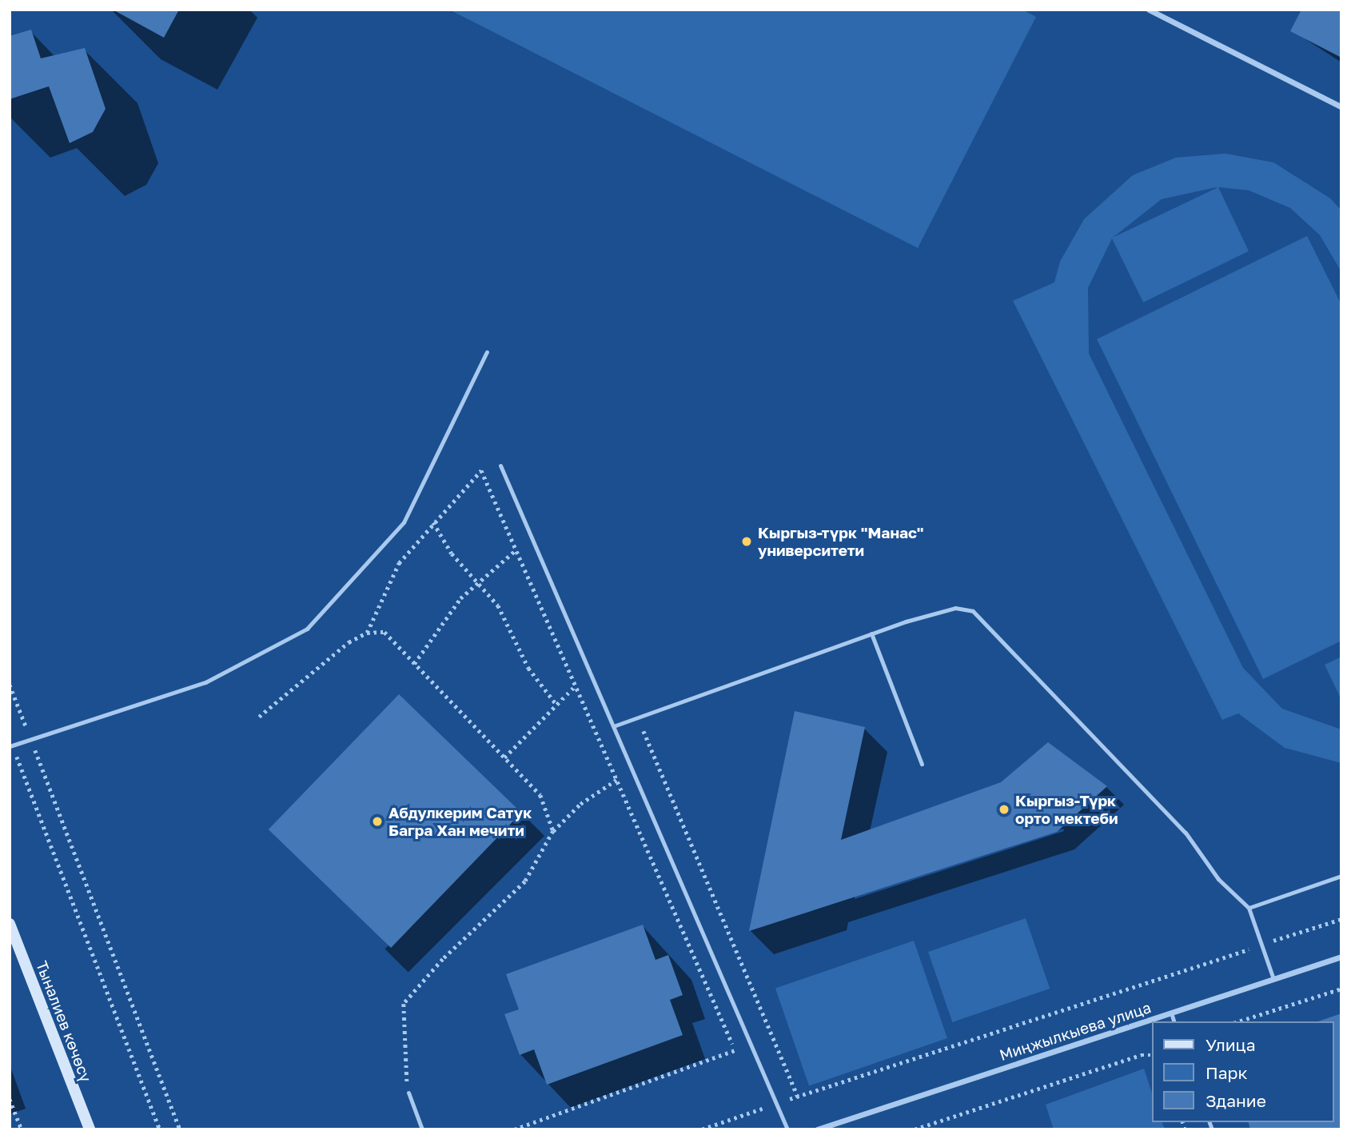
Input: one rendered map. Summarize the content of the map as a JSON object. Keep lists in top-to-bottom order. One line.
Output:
{"streets":{"main road":["Тыналиев көчөсү"],"street":["Миңжылкыева улица"]},"places":["Кыргыз-түрк \"Манас\" университети","Кыргыз-Түрк орто мектеби","Абдулкерим Сатук Багра Хан мечити"],"legend":["Улица","Парк","Здание"]}
